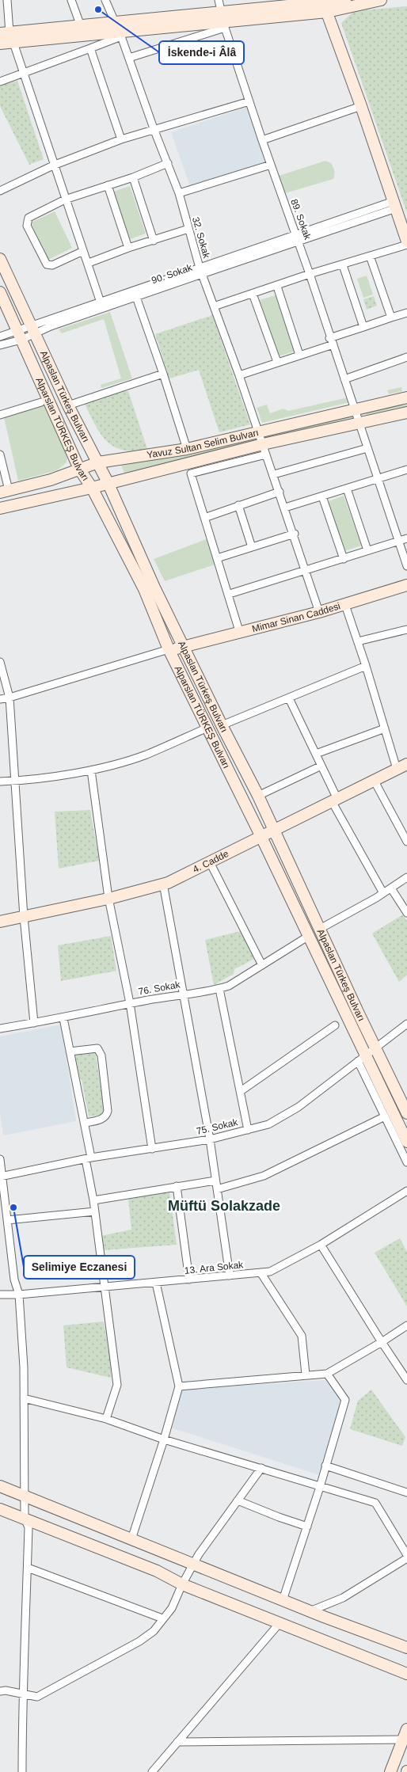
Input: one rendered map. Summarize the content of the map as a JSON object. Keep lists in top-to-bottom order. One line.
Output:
{"streets":{"main road":["Alpaslan Türkeş Bulvarı","Alparslan TÜRKEŞ Bulvarı","Yavuz Sultan Selim Bulvarı","Mimar Sinan Caddesi","4. Cadde"],"street":["89. Sokak","32. Sokak","90. Sokak","76. Sokak","75. Sokak","13. Ara Sokak"]},"crossings":[["89. Sokak","90. Sokak"],["89. Sokak","Yavuz Sultan Selim Bulvarı"],["32. Sokak","90. Sokak"],["32. Sokak","Yavuz Sultan Selim Bulvarı"],["32. Sokak","Mimar Sinan Caddesi"],["90. Sokak","Alpaslan Türkeş Bulvarı"],["90. Sokak","Alparslan TÜRKEŞ Bulvarı"],["Alpaslan Türkeş Bulvarı","Yavuz Sultan Selim Bulvarı"],["Alpaslan Türkeş Bulvarı","Mimar Sinan Caddesi"],["Alpaslan Türkeş Bulvarı","4. Cadde"],["Alpaslan Türkeş Bulvarı","75. Sokak"],["Alparslan TÜRKEŞ Bulvarı","Yavuz Sultan Selim Bulvarı"],["Alparslan TÜRKEŞ Bulvarı","Mimar Sinan Caddesi"],["Alparslan TÜRKEŞ Bulvarı","4. Cadde"],["Alparslan TÜRKEŞ Bulvarı","76. Sokak"],["Alparslan TÜRKEŞ Bulvarı","75. Sokak"]],"districts":["Müftü Solakzade"],"places":["İskende-i Âlâ","Selimiye Eczanesi"]}
